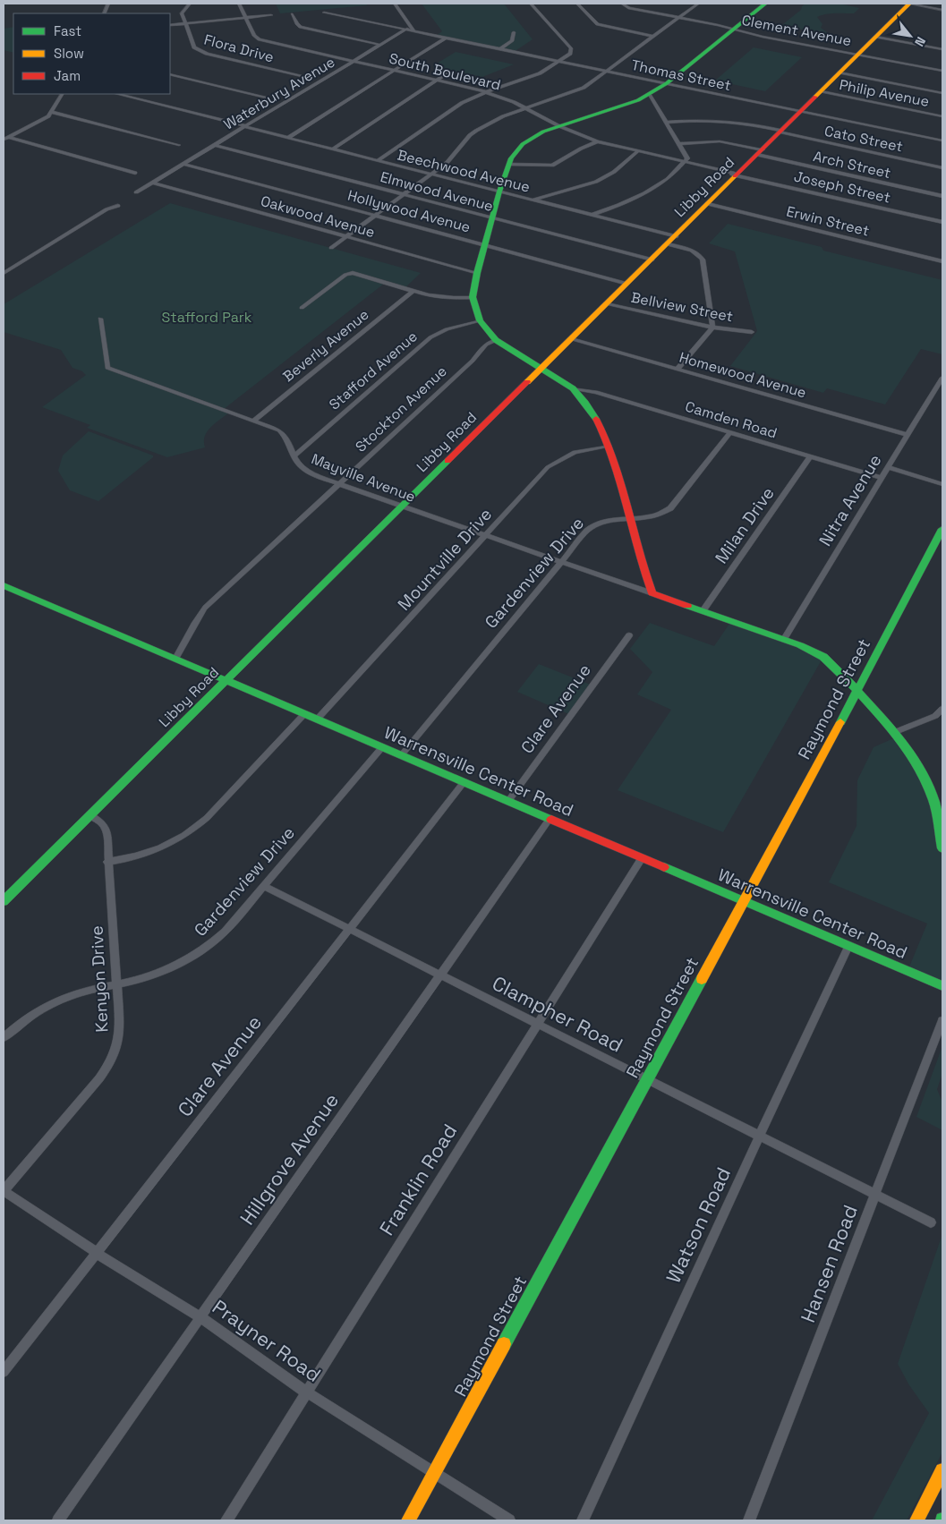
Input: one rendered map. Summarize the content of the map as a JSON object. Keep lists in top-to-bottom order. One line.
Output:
{"streets":{"main road":["Libby Road","Raymond Street","Warrensville Center Road"],"street":["Clement Avenue","Flora Drive","South Boulevard","Thomas Street","Waterbury Avenue","Philip Avenue","Cato Street","Arch Street","Beechwood Avenue","Joseph Street","Elmwood Avenue","Hollywood Avenue","Oakwood Avenue","Erwin Street","Bellview Street","Beverly Avenue","Stafford Avenue","Homewood Avenue","Stockton Avenue","Camden Road","Mayville Avenue","Nitra Avenue","Milan Drive","Mountville Drive","Gardenview Drive","Clare Avenue","Kenyon Drive","Clampher Road","Hillgrove Avenue","Franklin Road","Watson Road","Hansen Road","Prayner Road"]},"crossings":[["Clement Avenue","Libby Road"],["South Boulevard","Waterbury Avenue"],["South Boulevard","Libby Road"],["South Boulevard","Joseph Street"],["Thomas Street","Waterbury Avenue"],["Thomas Street","Libby Road"],["Waterbury Avenue","Beechwood Avenue"],["Waterbury Avenue","Elmwood Avenue"],["Waterbury Avenue","Hollywood Avenue"],["Waterbury Avenue","Oakwood Avenue"],["Philip Avenue","Libby Road"],["Cato Street","Libby Road"],["Arch Street","Libby Road"],["Beechwood Avenue","Libby Road"],["Libby Road","Joseph Street"],["Libby Road","Elmwood Avenue"],["Libby Road","Hollywood Avenue"],["Libby Road","Erwin Street"],["Libby Road","Bellview Street"],["Libby Road","Homewood Avenue"],["Libby Road","Mayville Avenue"],["Libby Road","Warrensville Center Road"],["Libby Road","Kenyon Drive"],["Beverly Avenue","Mayville Avenue"],["Stafford Avenue","Mayville Avenue"],["Homewood Avenue","Nitra Avenue"],["Stockton Avenue","Mayville Avenue"],["Stockton Avenue","Warrensville Center Road"],["Camden Road","Nitra Avenue"],["Camden Road","Milan Drive"],["Camden Road","Gardenview Drive"],["Mayville Avenue","Mountville Drive"],["Mayville Avenue","Gardenview Drive"],["Mountville Drive","Warrensville Center Road"],["Gardenview Drive","Warrensville Center Road"],["Gardenview Drive","Kenyon Drive"],["Gardenview Drive","Clampher Road"],["Raymond Street","Warrensville Center Road"],["Raymond Street","Clampher Road"],["Raymond Street","Prayner Road"],["Clare Avenue","Warrensville Center Road"],["Clare Avenue","Clampher Road"],["Clare Avenue","Prayner Road"],["Warrensville Center Road","Hillgrove Avenue"],["Warrensville Center Road","Franklin Road"],["Warrensville Center Road","Watson Road"],["Kenyon Drive","Prayner Road"],["Clampher Road","Hillgrove Avenue"],["Clampher Road","Franklin Road"],["Clampher Road","Watson Road"],["Clampher Road","Hansen Road"],["Hillgrove Avenue","Prayner Road"],["Franklin Road","Prayner Road"]],"parks":["Stafford Park"],"legend":["Fast","Slow","Jam"],"north":"bottom right"}
